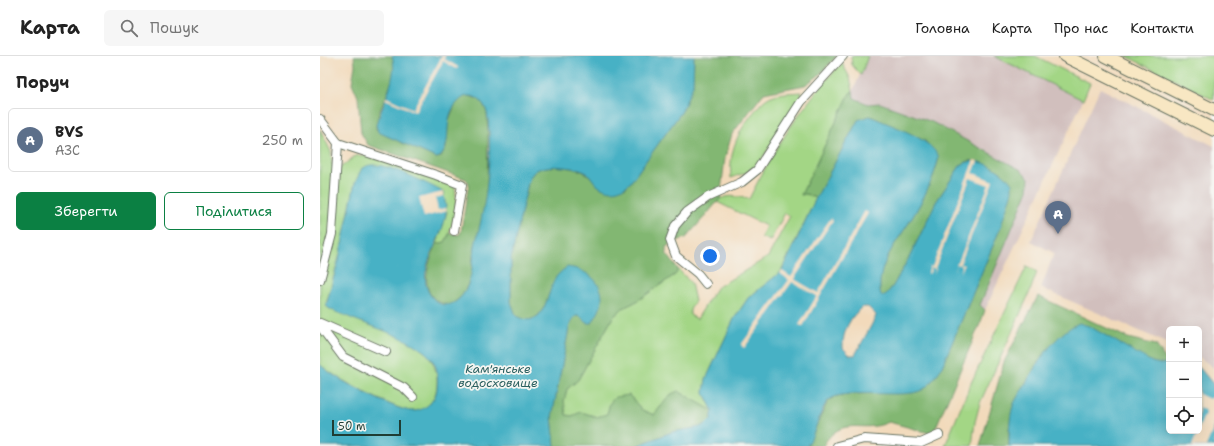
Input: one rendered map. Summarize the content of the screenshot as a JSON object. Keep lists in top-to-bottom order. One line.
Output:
{"water":["Кам'янське водосховище"],"scale_bar":"50 m","page":{"header":"Карта","search":"Пошук","nav":["Головна","Карта","Про нас","Контакти"],"heading":"Поруч","list":[{"mark":"A","name":"BVS","note":"АЗС","value":"250 m"}],"buttons":["Зберегти","Поділитися"],"pins":"A","map_buttons":["+","−"],"scale":"50 m"}}
